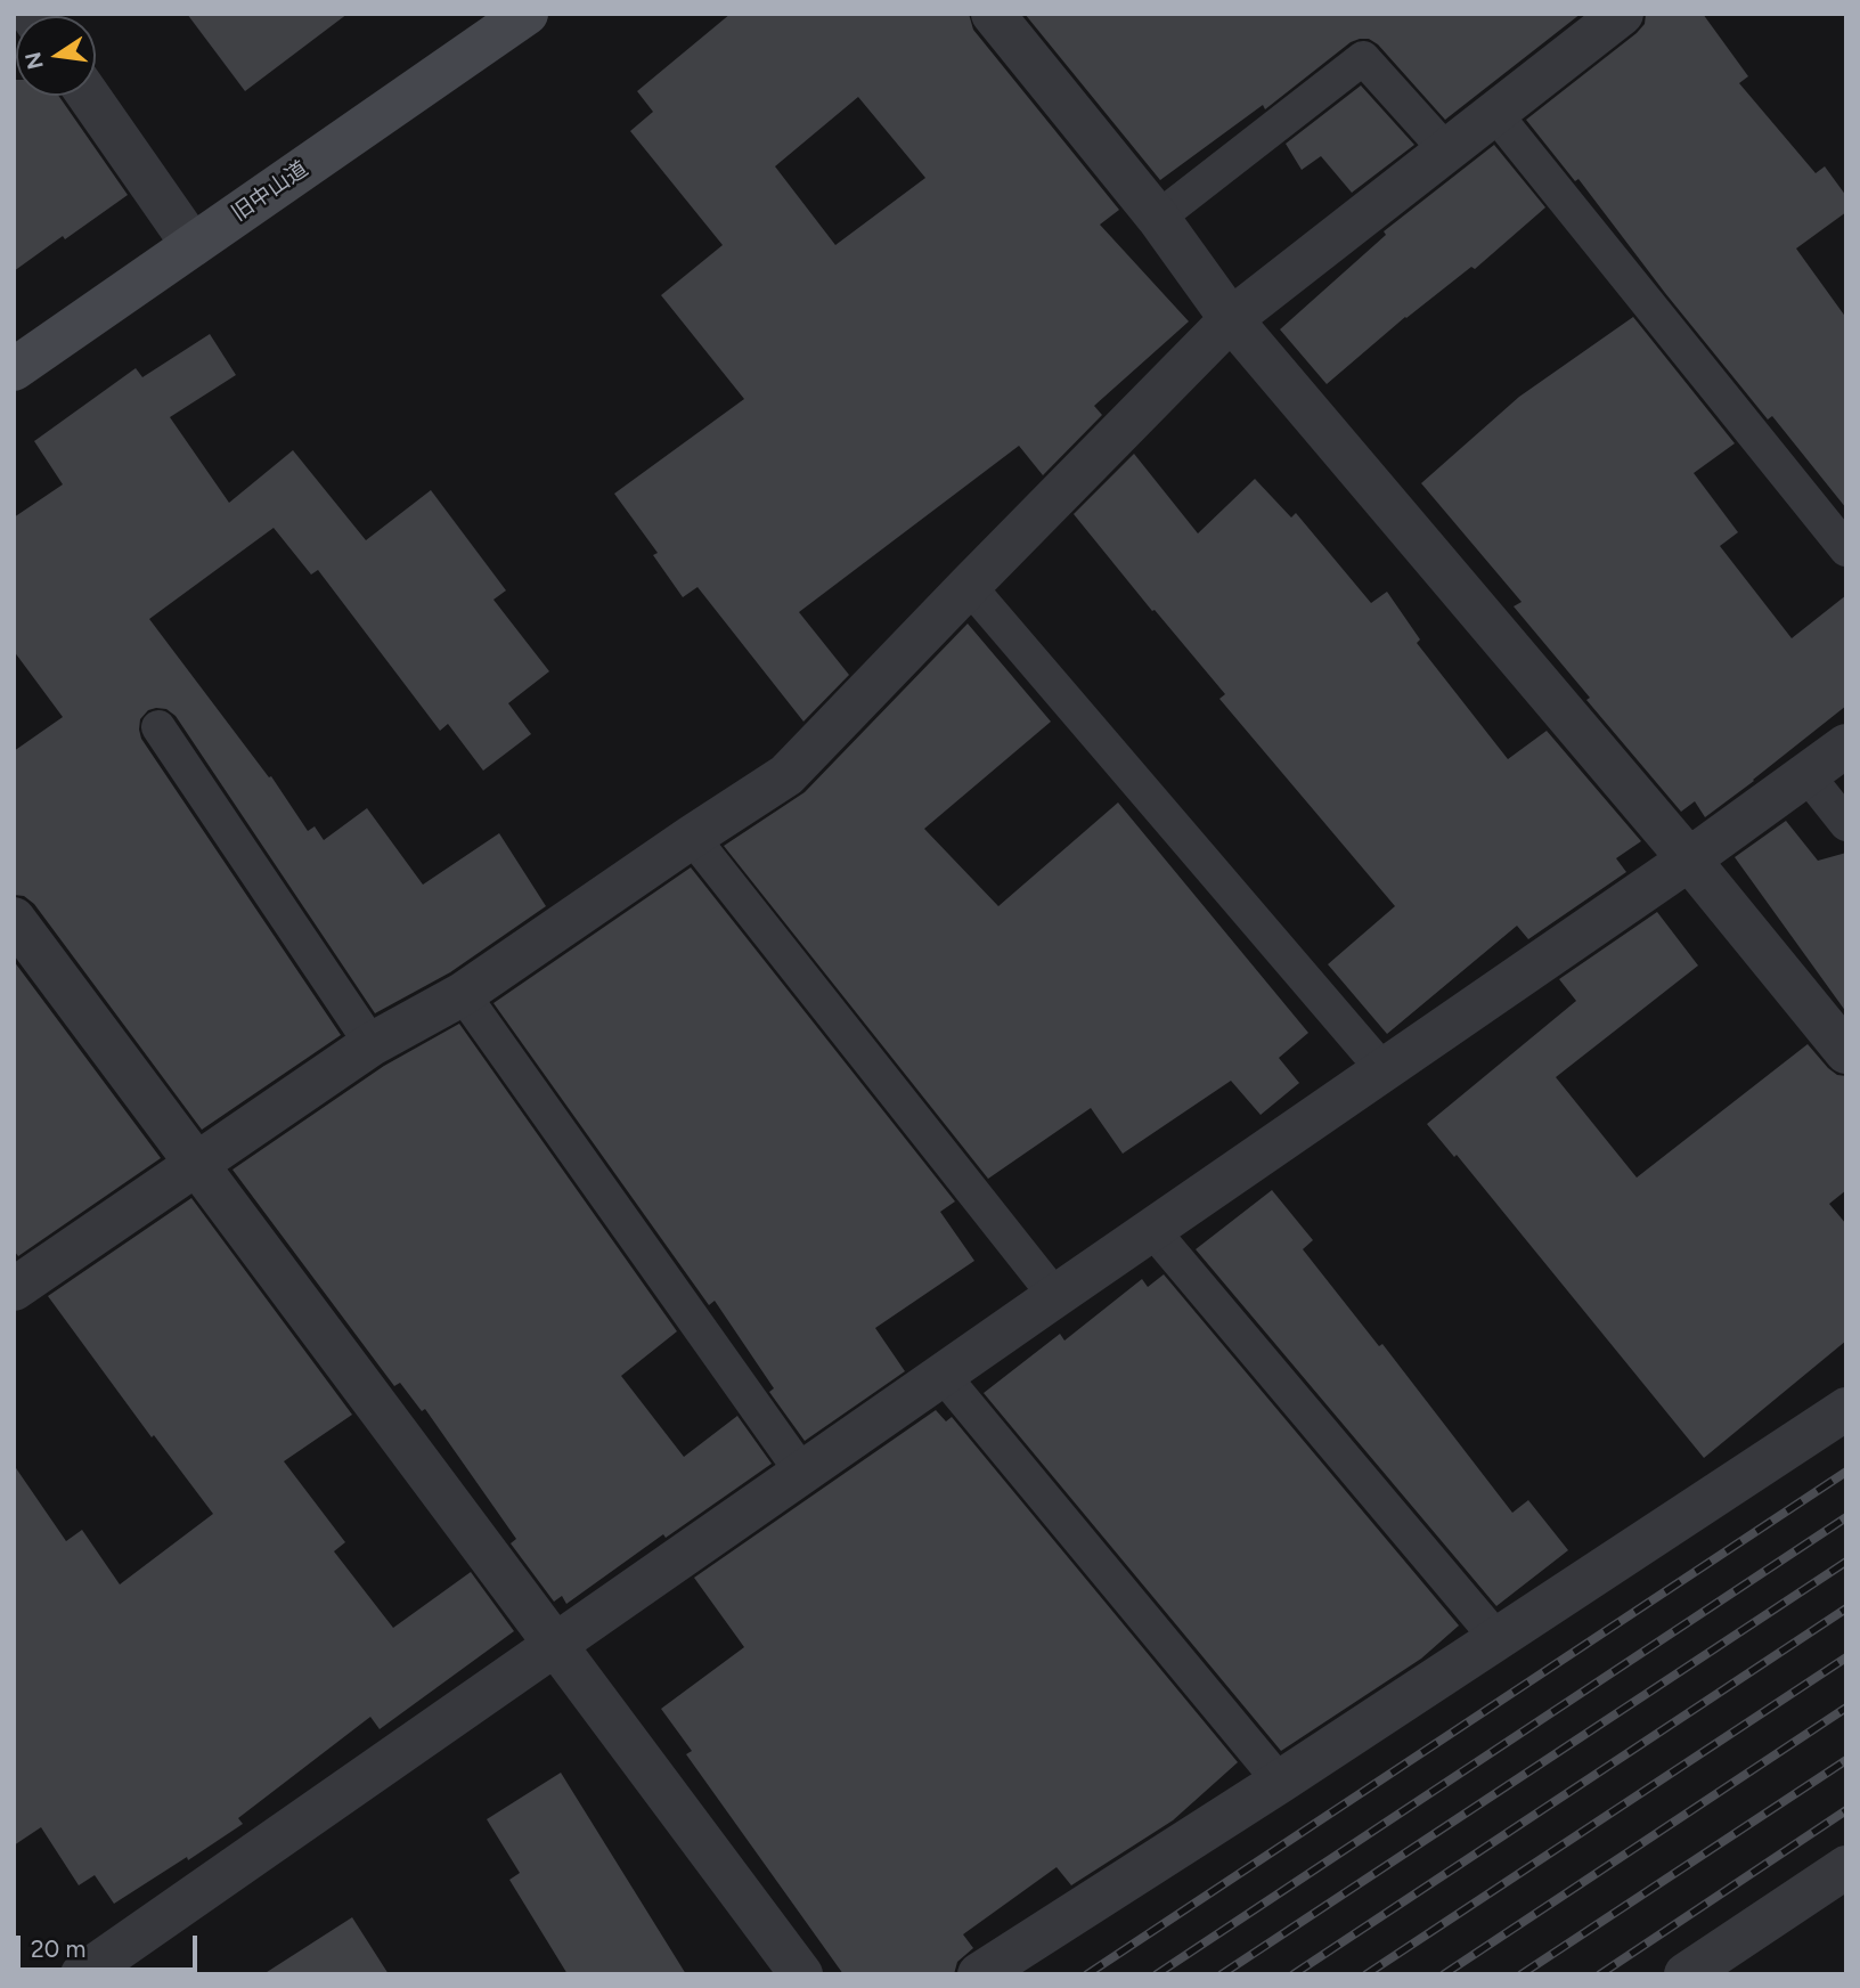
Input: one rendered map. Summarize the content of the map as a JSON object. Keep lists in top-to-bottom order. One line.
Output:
{"streets":{"main road":["旧中山道"]},"scale_bar":"20 m","north":"left"}
